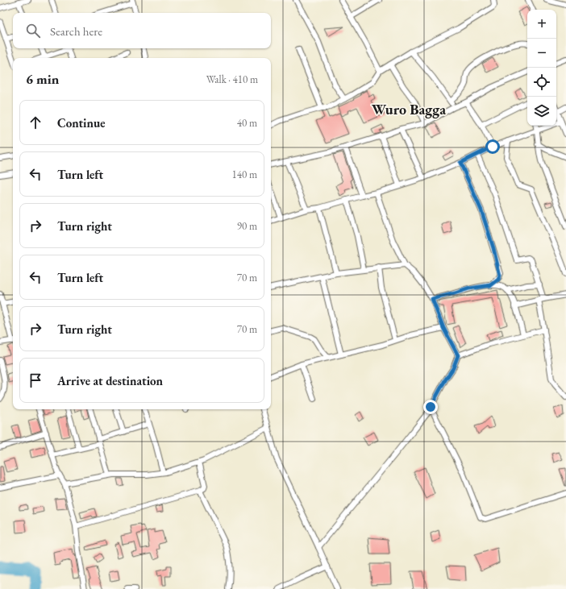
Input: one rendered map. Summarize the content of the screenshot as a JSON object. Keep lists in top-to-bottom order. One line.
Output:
{"districts":["Wuro Bagga"],"page":{"map_buttons":["+","−"],"search":"Search here","heading":["6 min","Walk · 410 m"],"list":[["Continue","40 m"],["Turn left","140 m"],["Turn right","90 m"],["Turn left","70 m"],["Turn right","70 m"],"Arrive at destination"]}}
